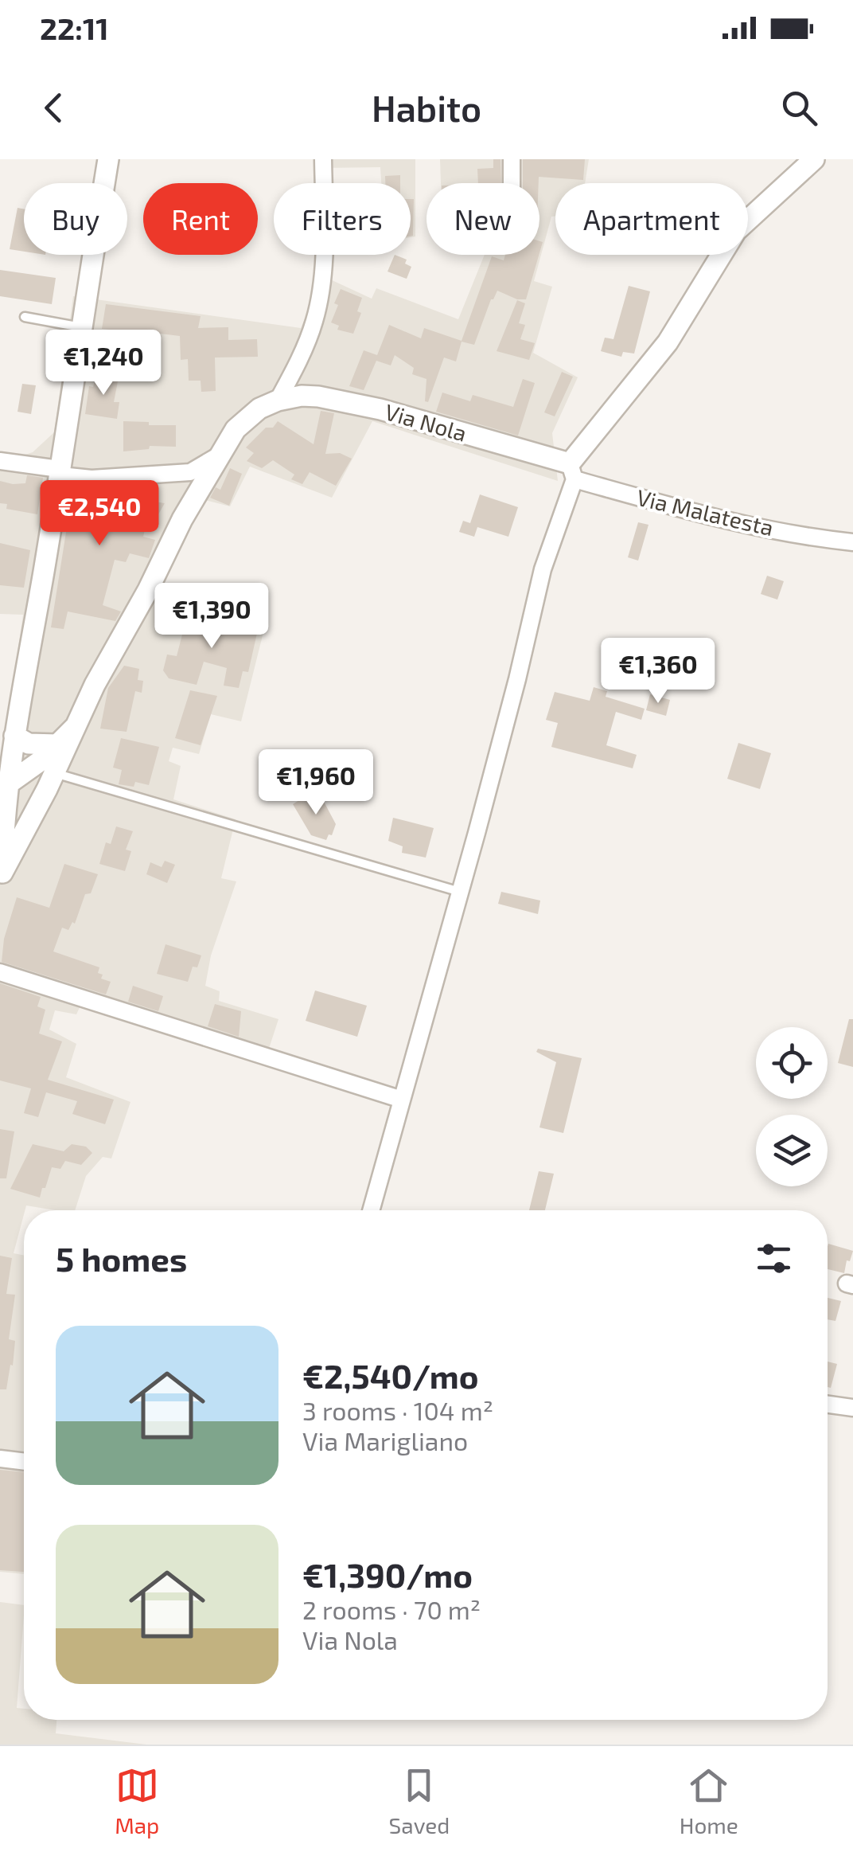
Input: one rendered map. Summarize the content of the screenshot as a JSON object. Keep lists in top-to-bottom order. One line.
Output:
{"streets":{"street":["Via Nola","Via Malatesta"]},"crossings":[["Via Nola","Via Malatesta"]],"page":{"status":"22:11","header":"Habito","chip":["Buy","Rent","Filters","New","Apartment"],"price":["€1,240","€2,540","€1,390","€1,360","€1,960"],"heading":"5 homes","list":[{"name":"€2,540/mo","note":"3 rooms · 104 m² · Via Marigliano"},{"name":"€1,390/mo","note":"2 rooms · 70 m² · Via Nola"}],"tabs":["Map","Saved","Home"]}}
